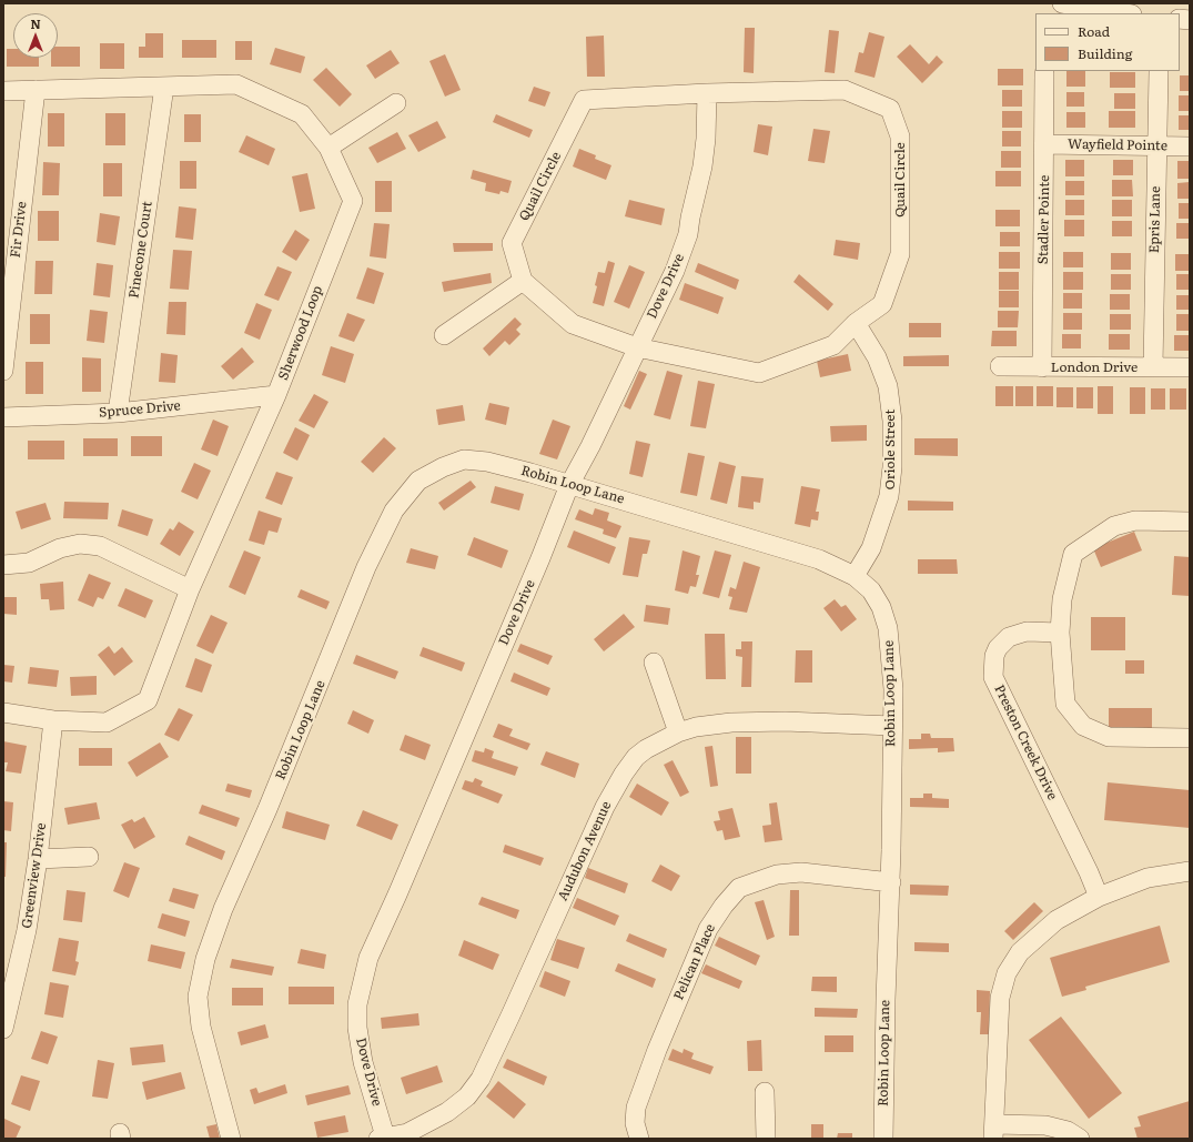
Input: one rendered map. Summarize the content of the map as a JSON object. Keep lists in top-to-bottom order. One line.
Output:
{"streets":{"street":["Wayfield Pointe","Quail Circle","Stadler Pointe","Epris Lane","Fir Drive","Pinecone Court","Dove Drive","Sherwood Loop","London Drive","Spruce Drive","Oriole Street","Robin Loop Lane","Preston Creek Drive","Audubon Avenue","Greenview Drive","Pelican Place"]},"crossings":[["Wayfield Pointe","Stadler Pointe"],["Wayfield Pointe","Epris Lane"],["Quail Circle","Dove Drive"],["Quail Circle","Oriole Street"],["Stadler Pointe","London Drive"],["Epris Lane","London Drive"],["Fir Drive","Sherwood Loop"],["Pinecone Court","Sherwood Loop"],["Pinecone Court","Spruce Drive"],["Dove Drive","Robin Loop Lane"],["Dove Drive","Audubon Avenue"],["Sherwood Loop","Spruce Drive"],["Sherwood Loop","Greenview Drive"],["Oriole Street","Robin Loop Lane"],["Robin Loop Lane","Audubon Avenue"],["Robin Loop Lane","Pelican Place"]],"legend":["Road","Building"],"north":"top"}
